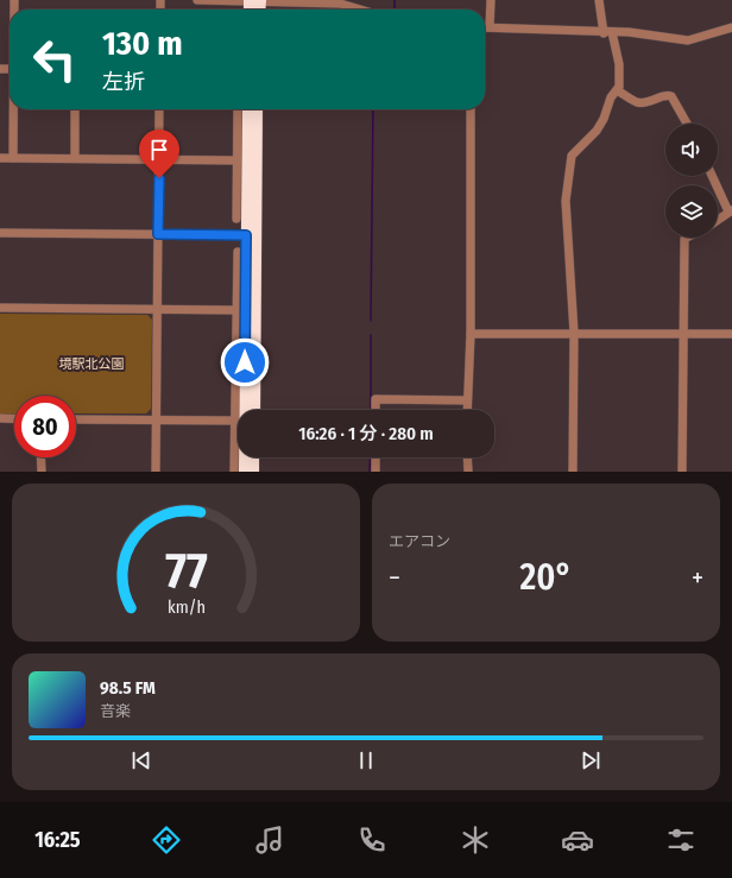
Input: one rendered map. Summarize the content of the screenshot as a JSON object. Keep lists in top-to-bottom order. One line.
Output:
{"parks":["境駅北公園"],"page":{"turn":["130 m","左折"],"limit":"80","trip":"16:26 · 1 分 · 280 m","tile":"エアコン","heat":["−","20°","+"],"song":["98.5 FM","音楽"],"tabs":"16:25","gauge":["77","km/h"]}}
